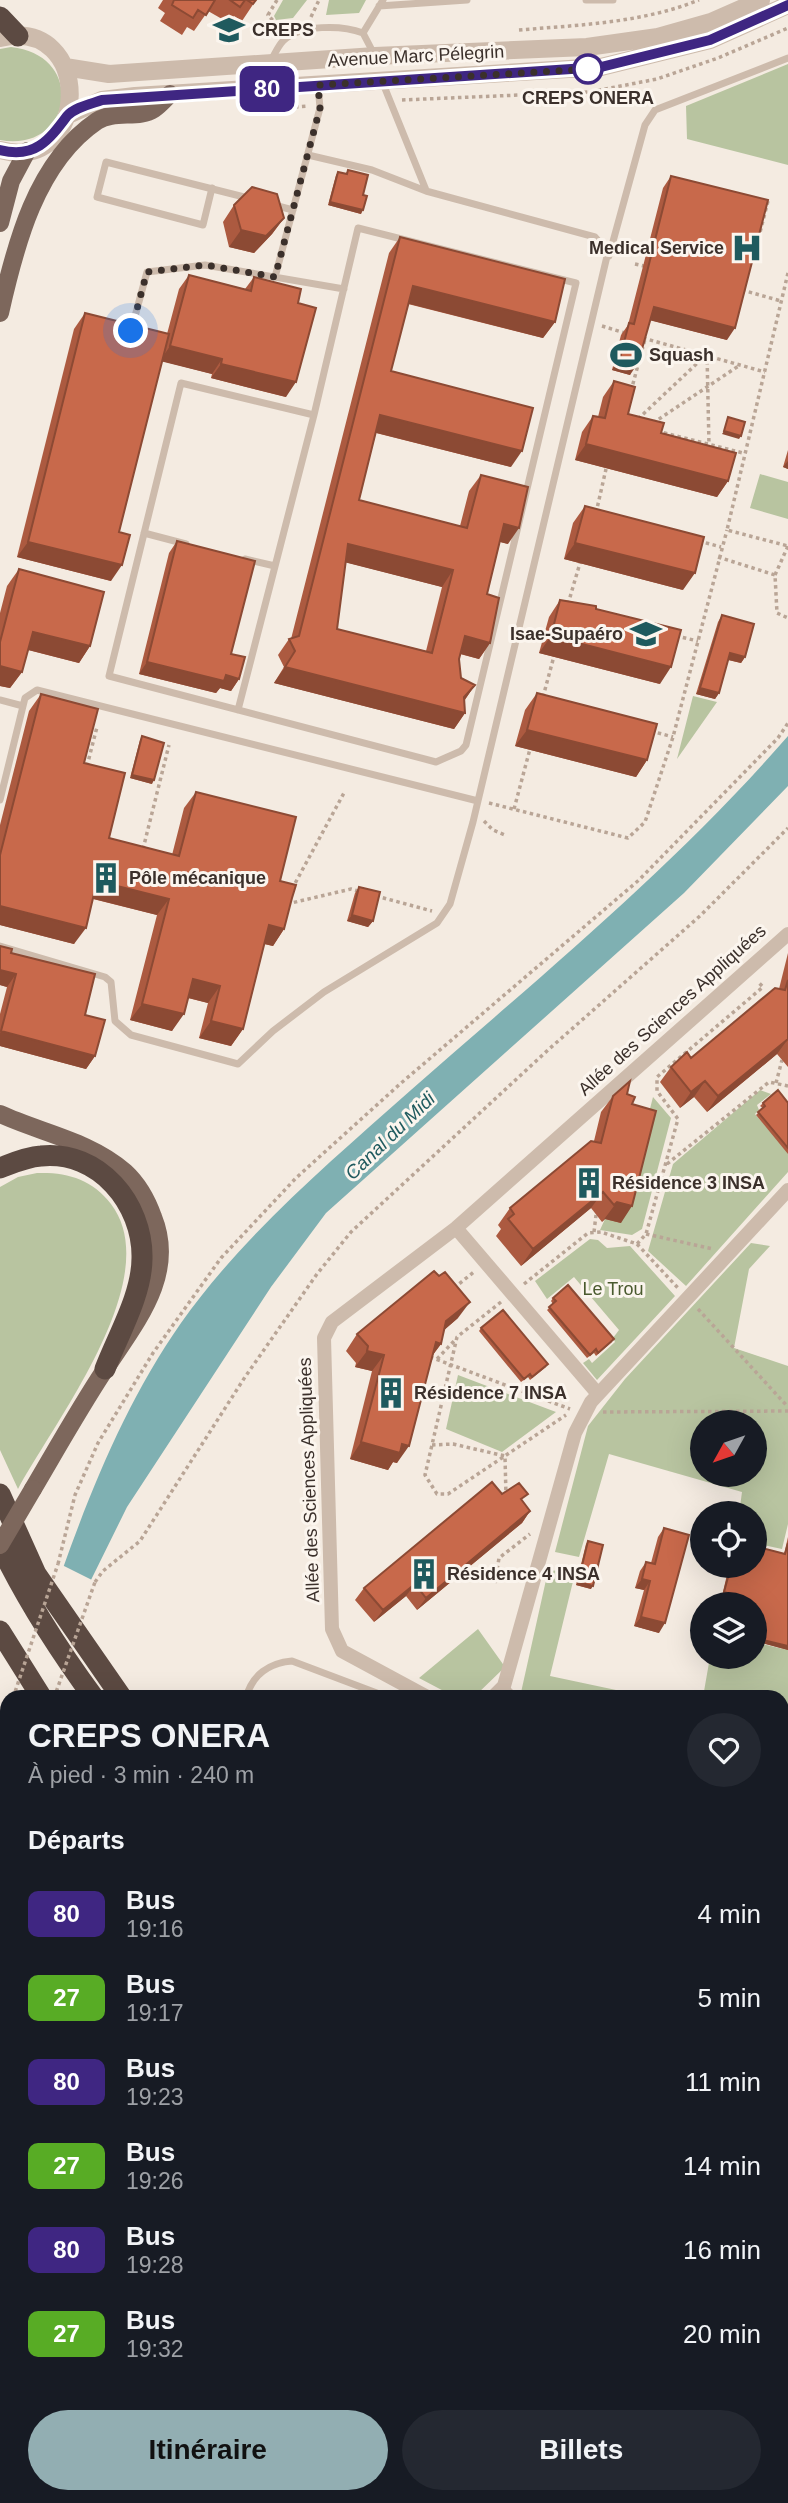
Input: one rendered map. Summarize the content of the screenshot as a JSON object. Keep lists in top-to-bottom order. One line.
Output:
{"streets":{"street":["Avenue Marc Pélegrin","Allée des Sciences Appliquées"]},"water":["Canal du Midi"],"parks":["Le Trou"],"places":{"school or university":["CREPS","Isae-Supaéro"],"other":["CREPS ONERA"],"hospital":["Medical Service"],"sports":["Squash"],"building":["Pôle mécanique","Résidence 3 INSA","Résidence 7 INSA","Résidence 4 INSA"]},"lines":["bus line 80"],"north":"bottom left","page":{"on_map":"80","heading":[["CREPS ONERA","À pied · 3 min · 240 m"],"Départs"],"list":[{"mark":"80","name":"Bus","note":"19:16","value":"4 min"},{"mark":"27","name":"Bus","note":"19:17","value":"5 min"},{"mark":"80","name":"Bus","note":"19:23","value":"11 min"},{"mark":"27","name":"Bus","note":"19:26","value":"14 min"},{"mark":"80","name":"Bus","note":"19:28","value":"16 min"},{"mark":"27","name":"Bus","note":"19:32","value":"20 min"}],"buttons":["Itinéraire","Billets"]}}
